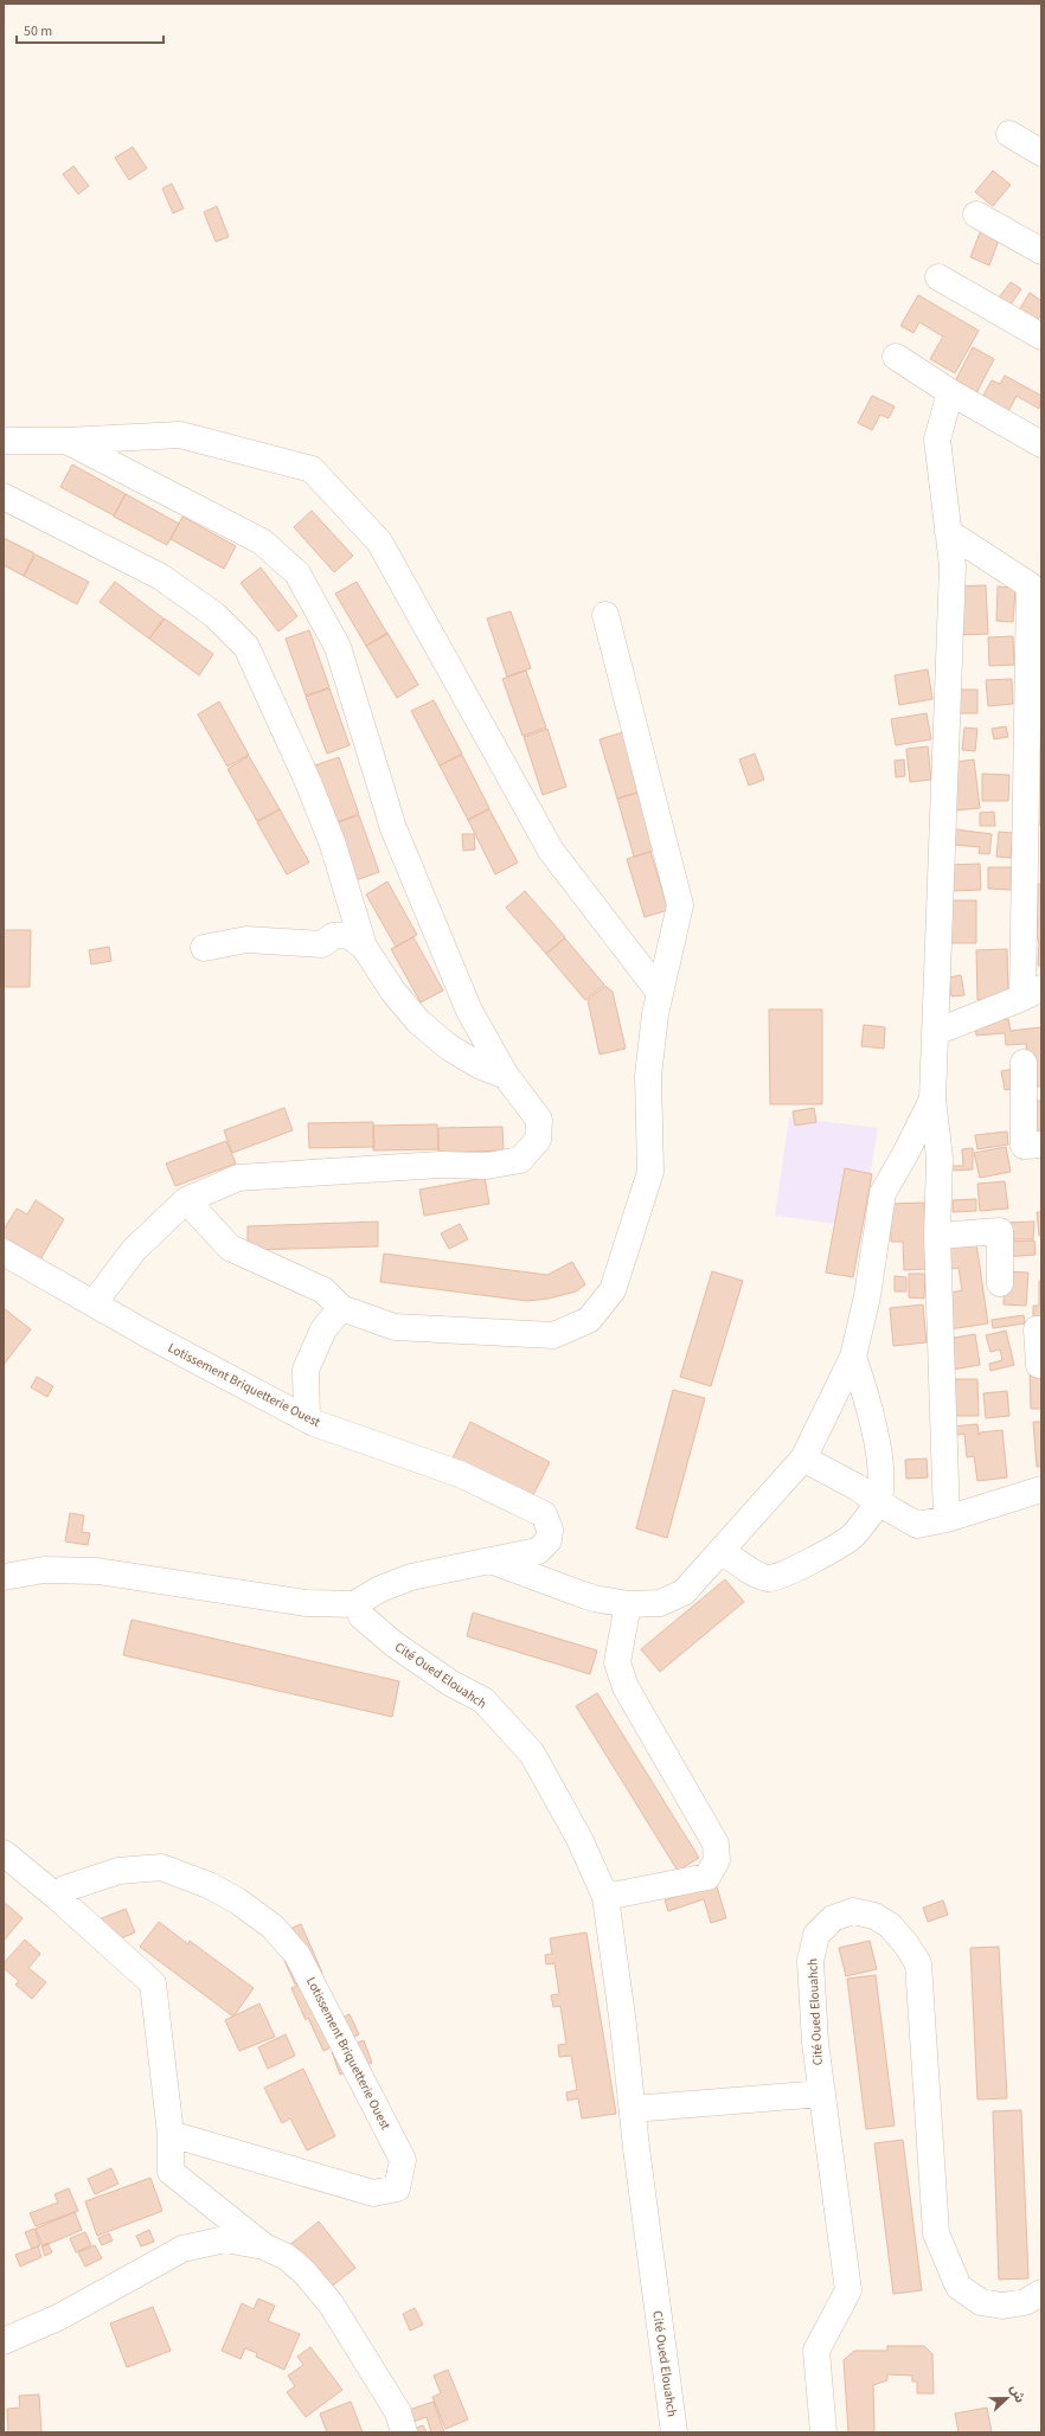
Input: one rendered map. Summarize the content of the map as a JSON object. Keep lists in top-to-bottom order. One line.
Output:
{"streets":{"street":["Lotissement Briquetterie Ouest","Cité Oued Elouahch"]},"scale_bar":"50 m","north":"right"}
